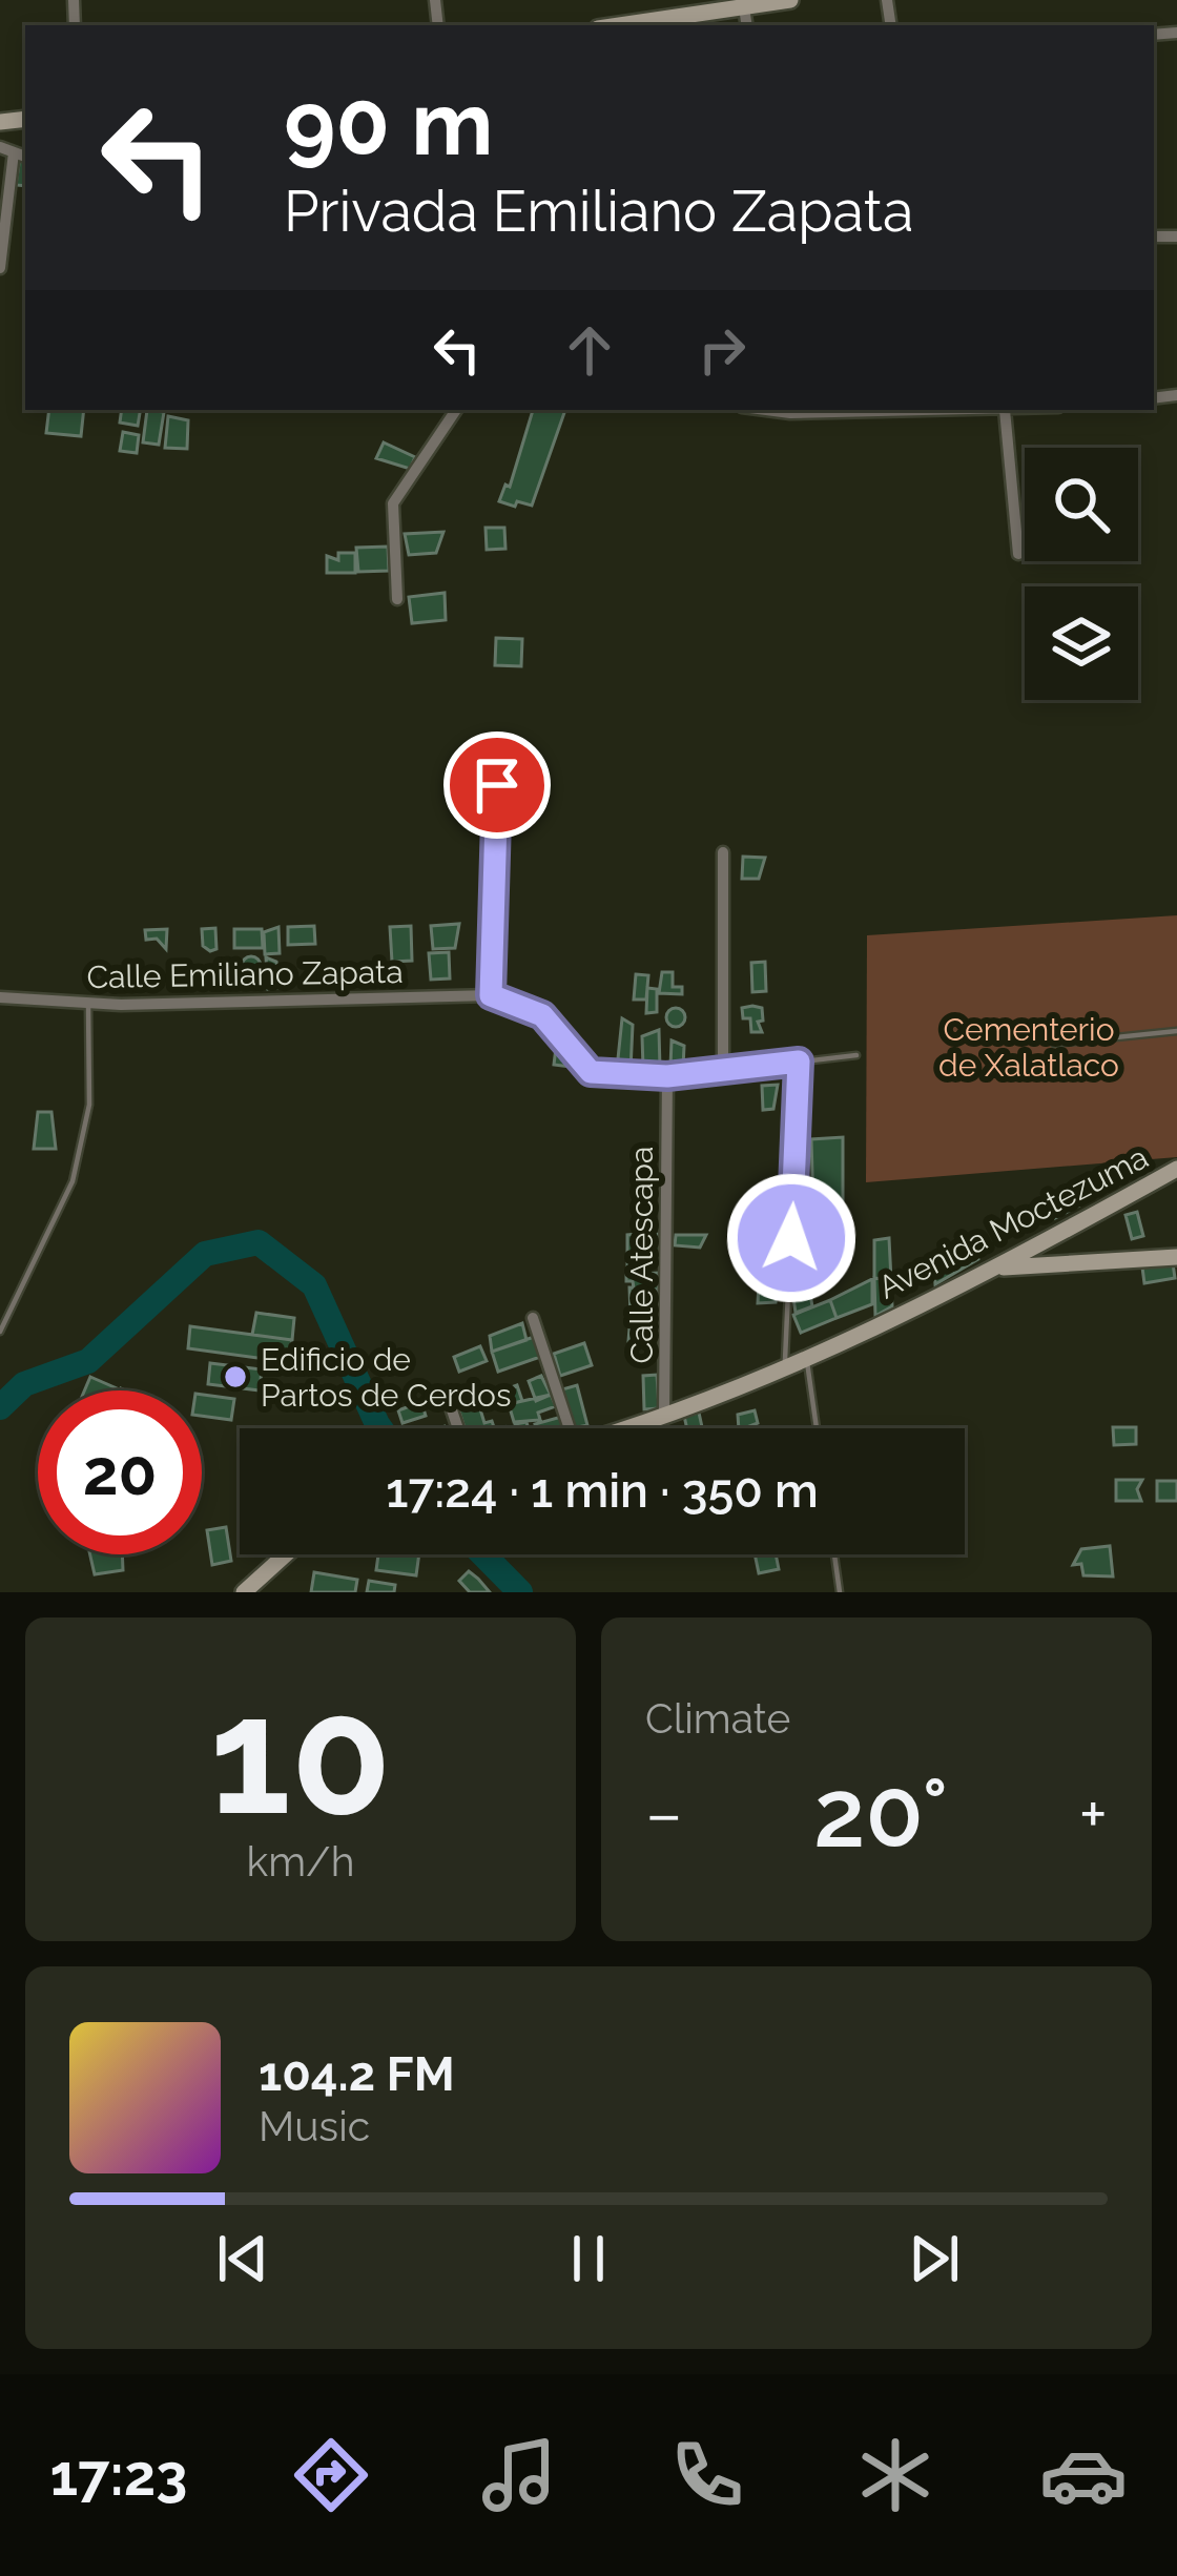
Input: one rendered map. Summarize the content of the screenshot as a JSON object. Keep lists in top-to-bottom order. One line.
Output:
{"streets":{"main road":["Avenida Moctezuma"],"street":["Calle Emiliano Zapata","Calle Atescapa"]},"crossings":[["Avenida Moctezuma","Calle Atescapa"]],"parks":["Cementerio de Xalatlaco"],"places":["Edificio de Partos de Cerdos"],"page":{"turn":["90 m","Privada Emiliano Zapata"],"limit":"20","trip":"17:24 · 1 min · 350 m","tile":[["10","km/h"],"Climate"],"heat":["−","20°","+"],"song":["104.2 FM","Music"],"tabs":"17:23"}}
